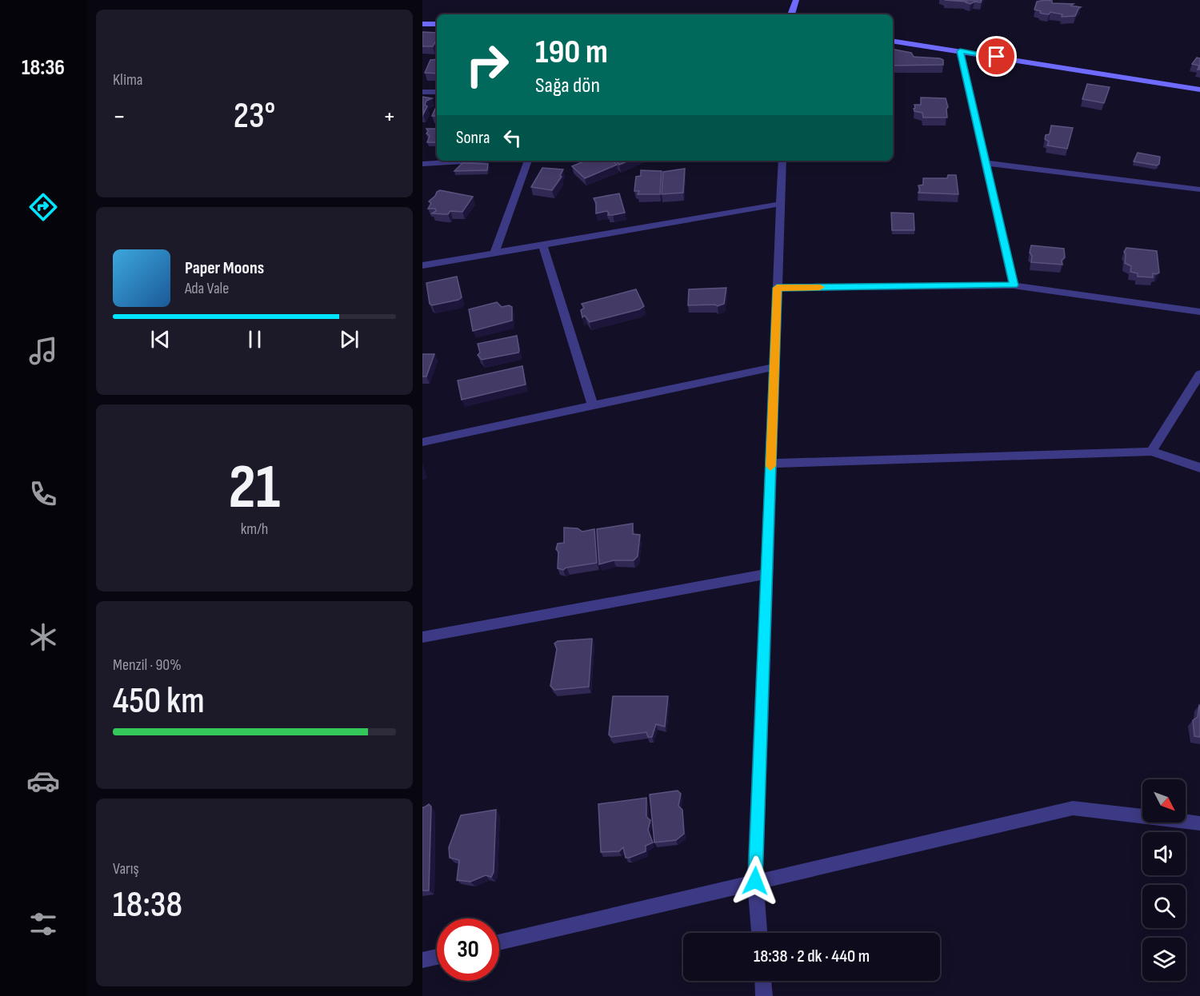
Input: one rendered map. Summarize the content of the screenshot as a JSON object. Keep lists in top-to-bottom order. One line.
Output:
{"north":"bottom right","page":{"tabs":"18:36","tile":["Klima",["21","km/h"],["Menzil · 90%","450 km"],["Varış","18:38"]],"turn":["190 m","Sağa dön"],"heat":["−","23°","+"],"then":"Sonra","song":["Paper Moons","Ada Vale"],"limit":"30","trip":"18:38 · 2 dk · 440 m"}}
